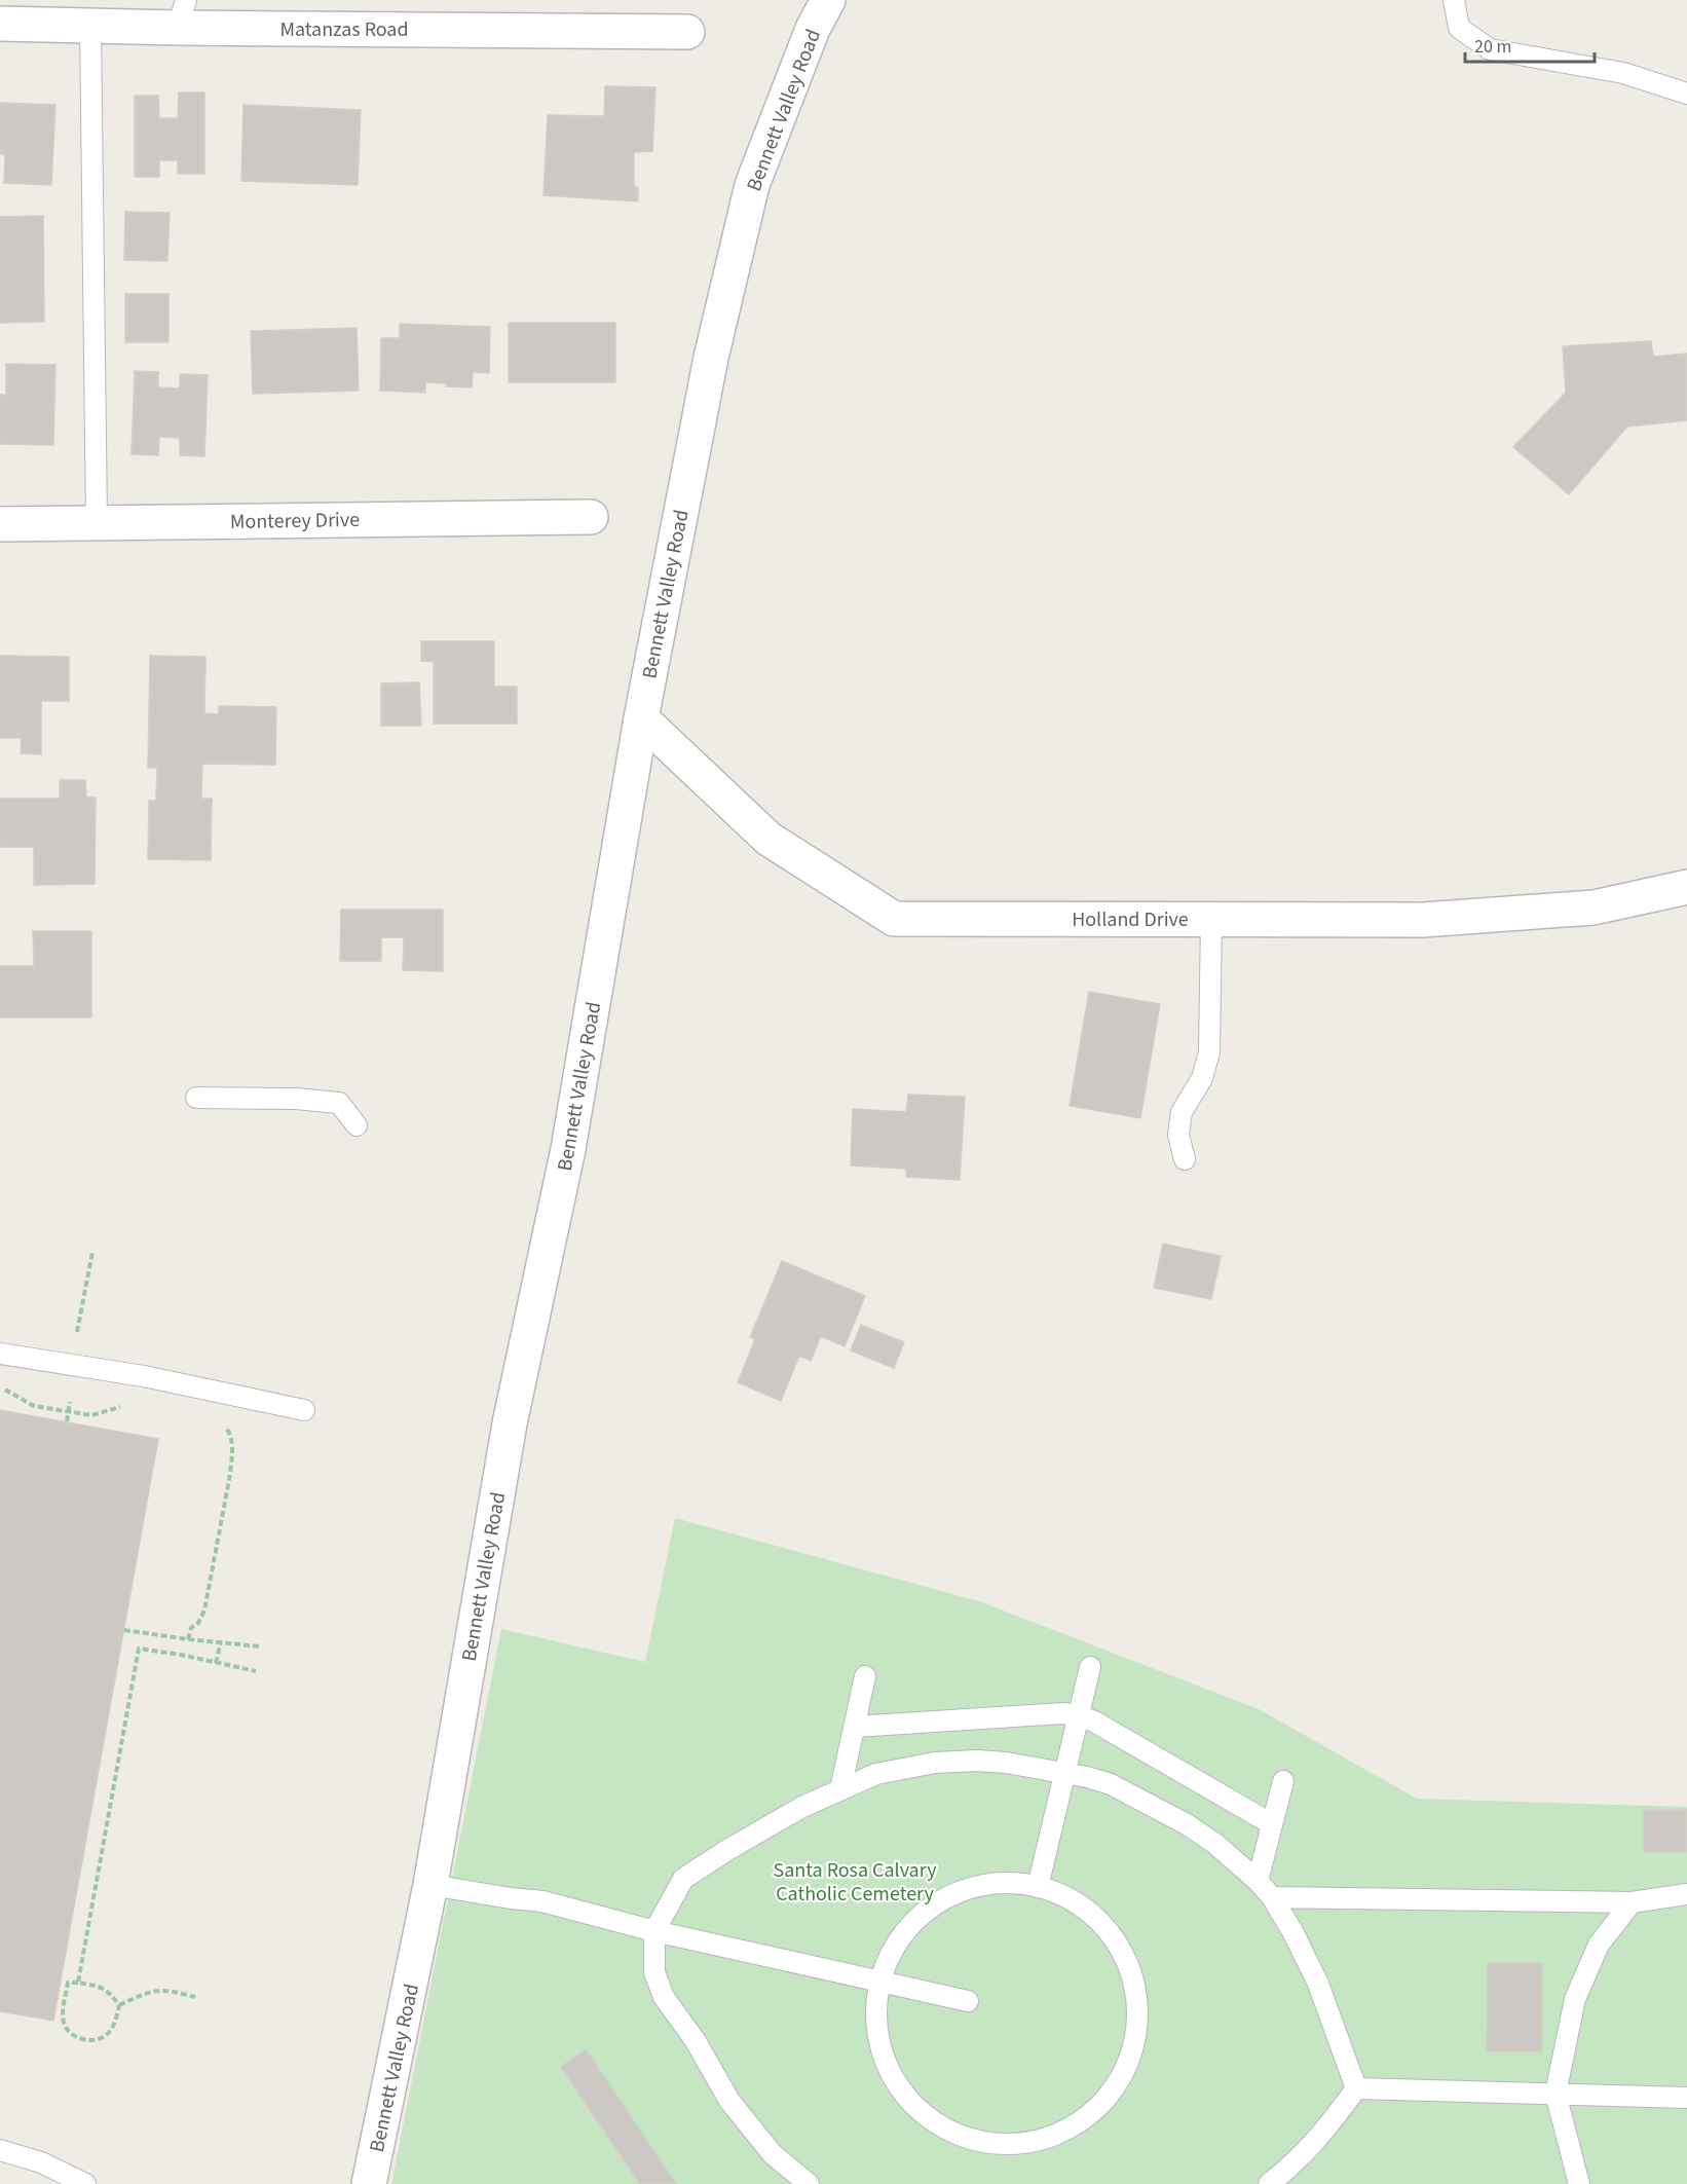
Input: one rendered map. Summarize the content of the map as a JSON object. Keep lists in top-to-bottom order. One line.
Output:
{"streets":{"street":["Matanzas Road","Bennett Valley Road","Monterey Drive","Holland Drive"]},"crossings":[["Bennett Valley Road","Holland Drive"]],"parks":["Santa Rosa Calvary Catholic Cemetery"],"scale_bar":"20 m"}
